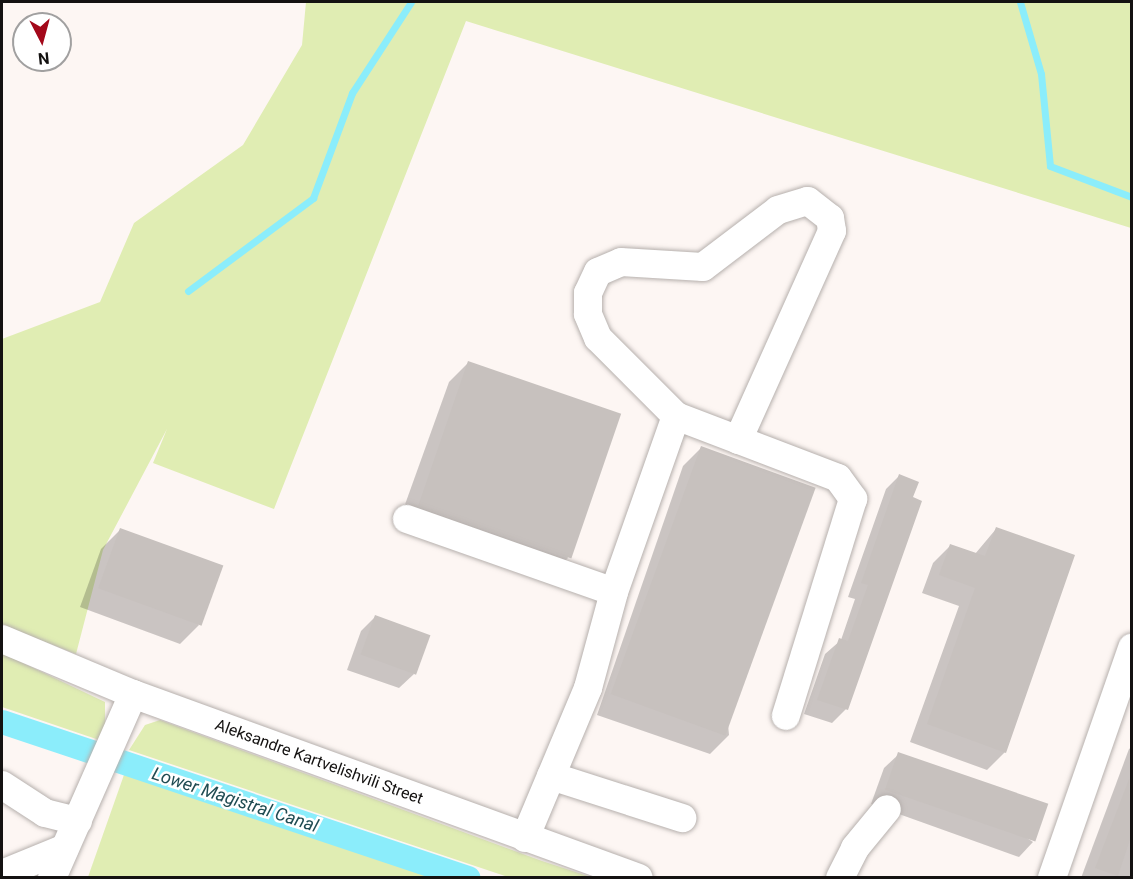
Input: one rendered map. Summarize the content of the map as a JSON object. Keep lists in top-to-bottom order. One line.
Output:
{"streets":{"street":["Aleksandre Kartvelishvili Street"]},"water":["Lower Magistral Canal"],"north":"bottom"}
